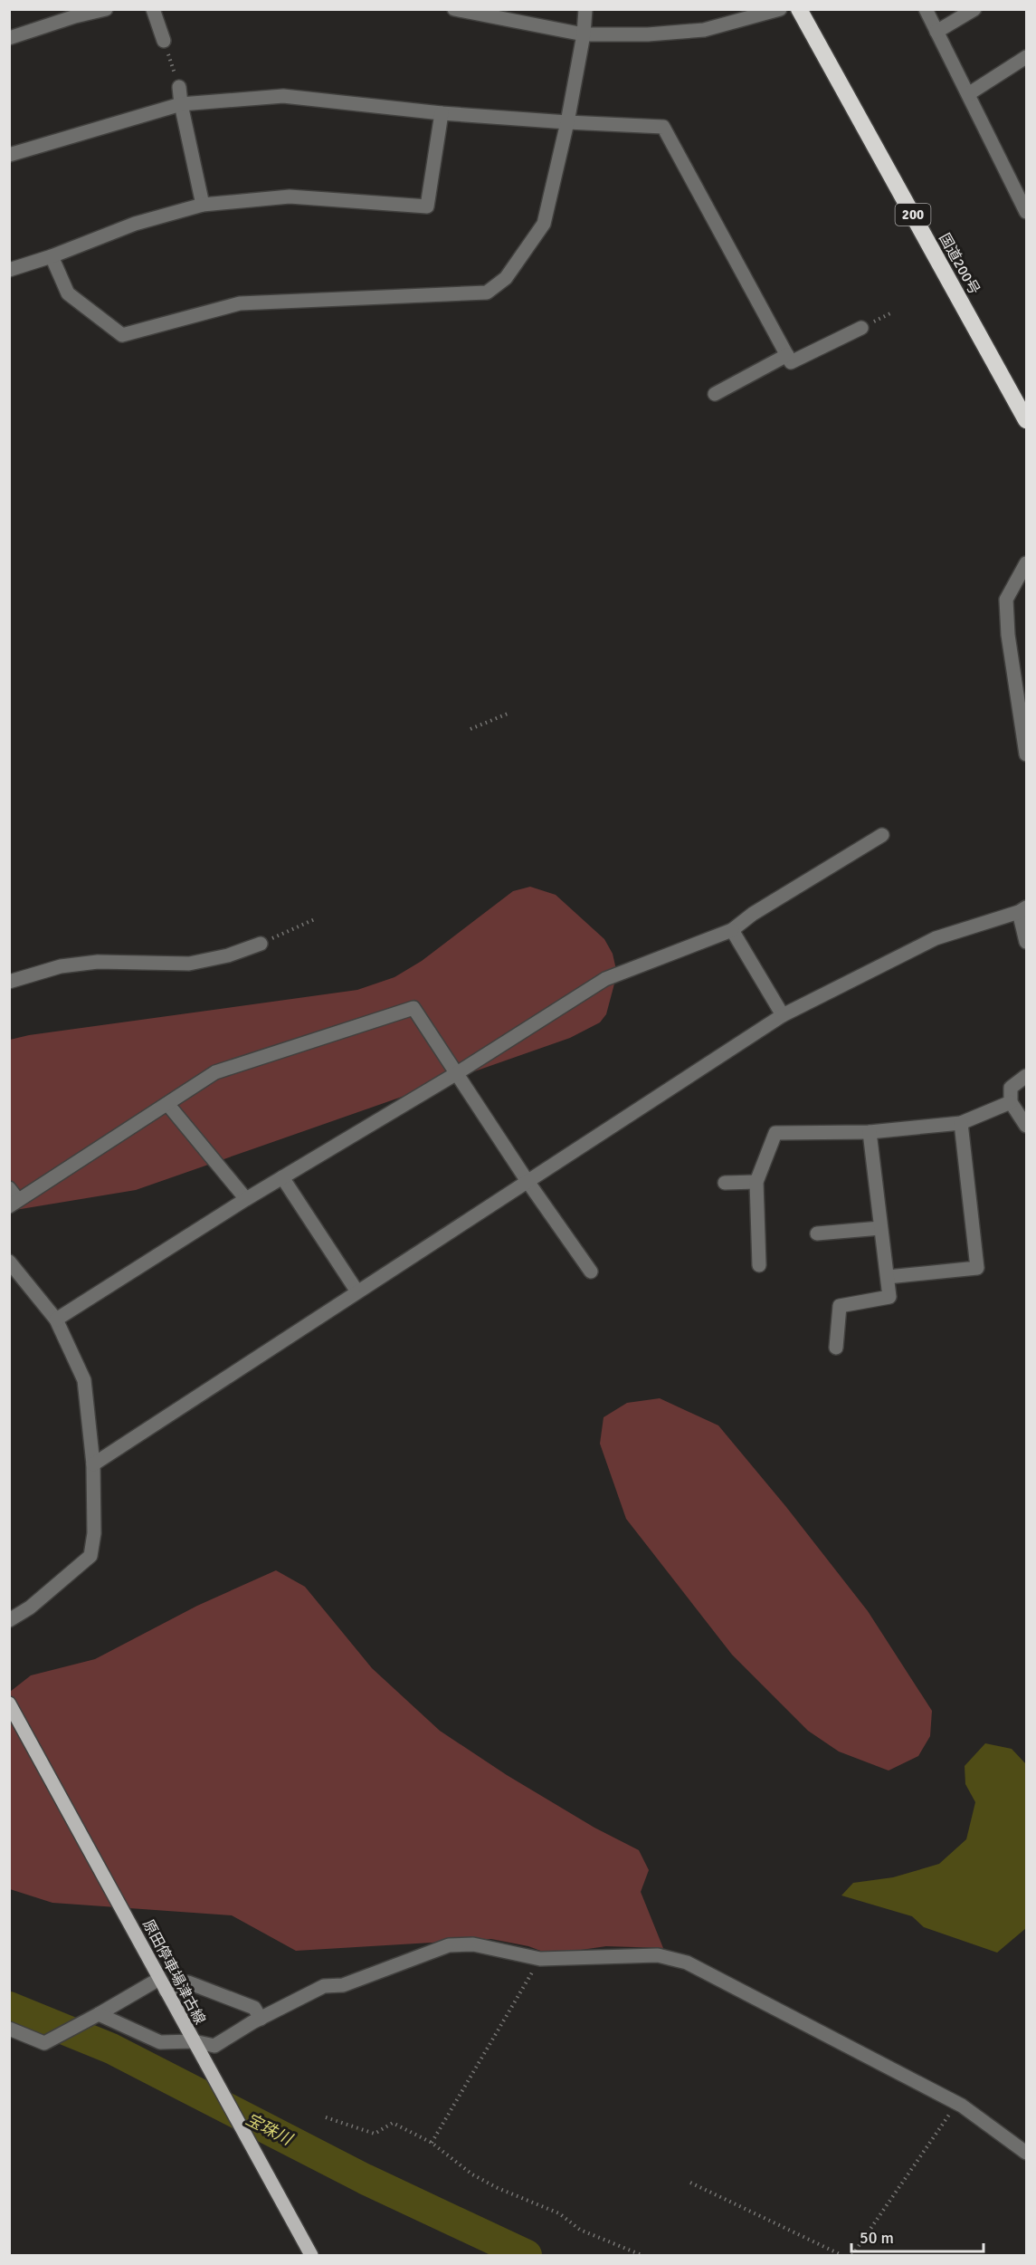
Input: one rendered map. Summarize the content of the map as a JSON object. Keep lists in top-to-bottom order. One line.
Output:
{"streets":{"highway":["200","国道200号"],"main road":["原田停車場津古線"]},"water":["宝珠川"],"scale_bar":"50 m"}
